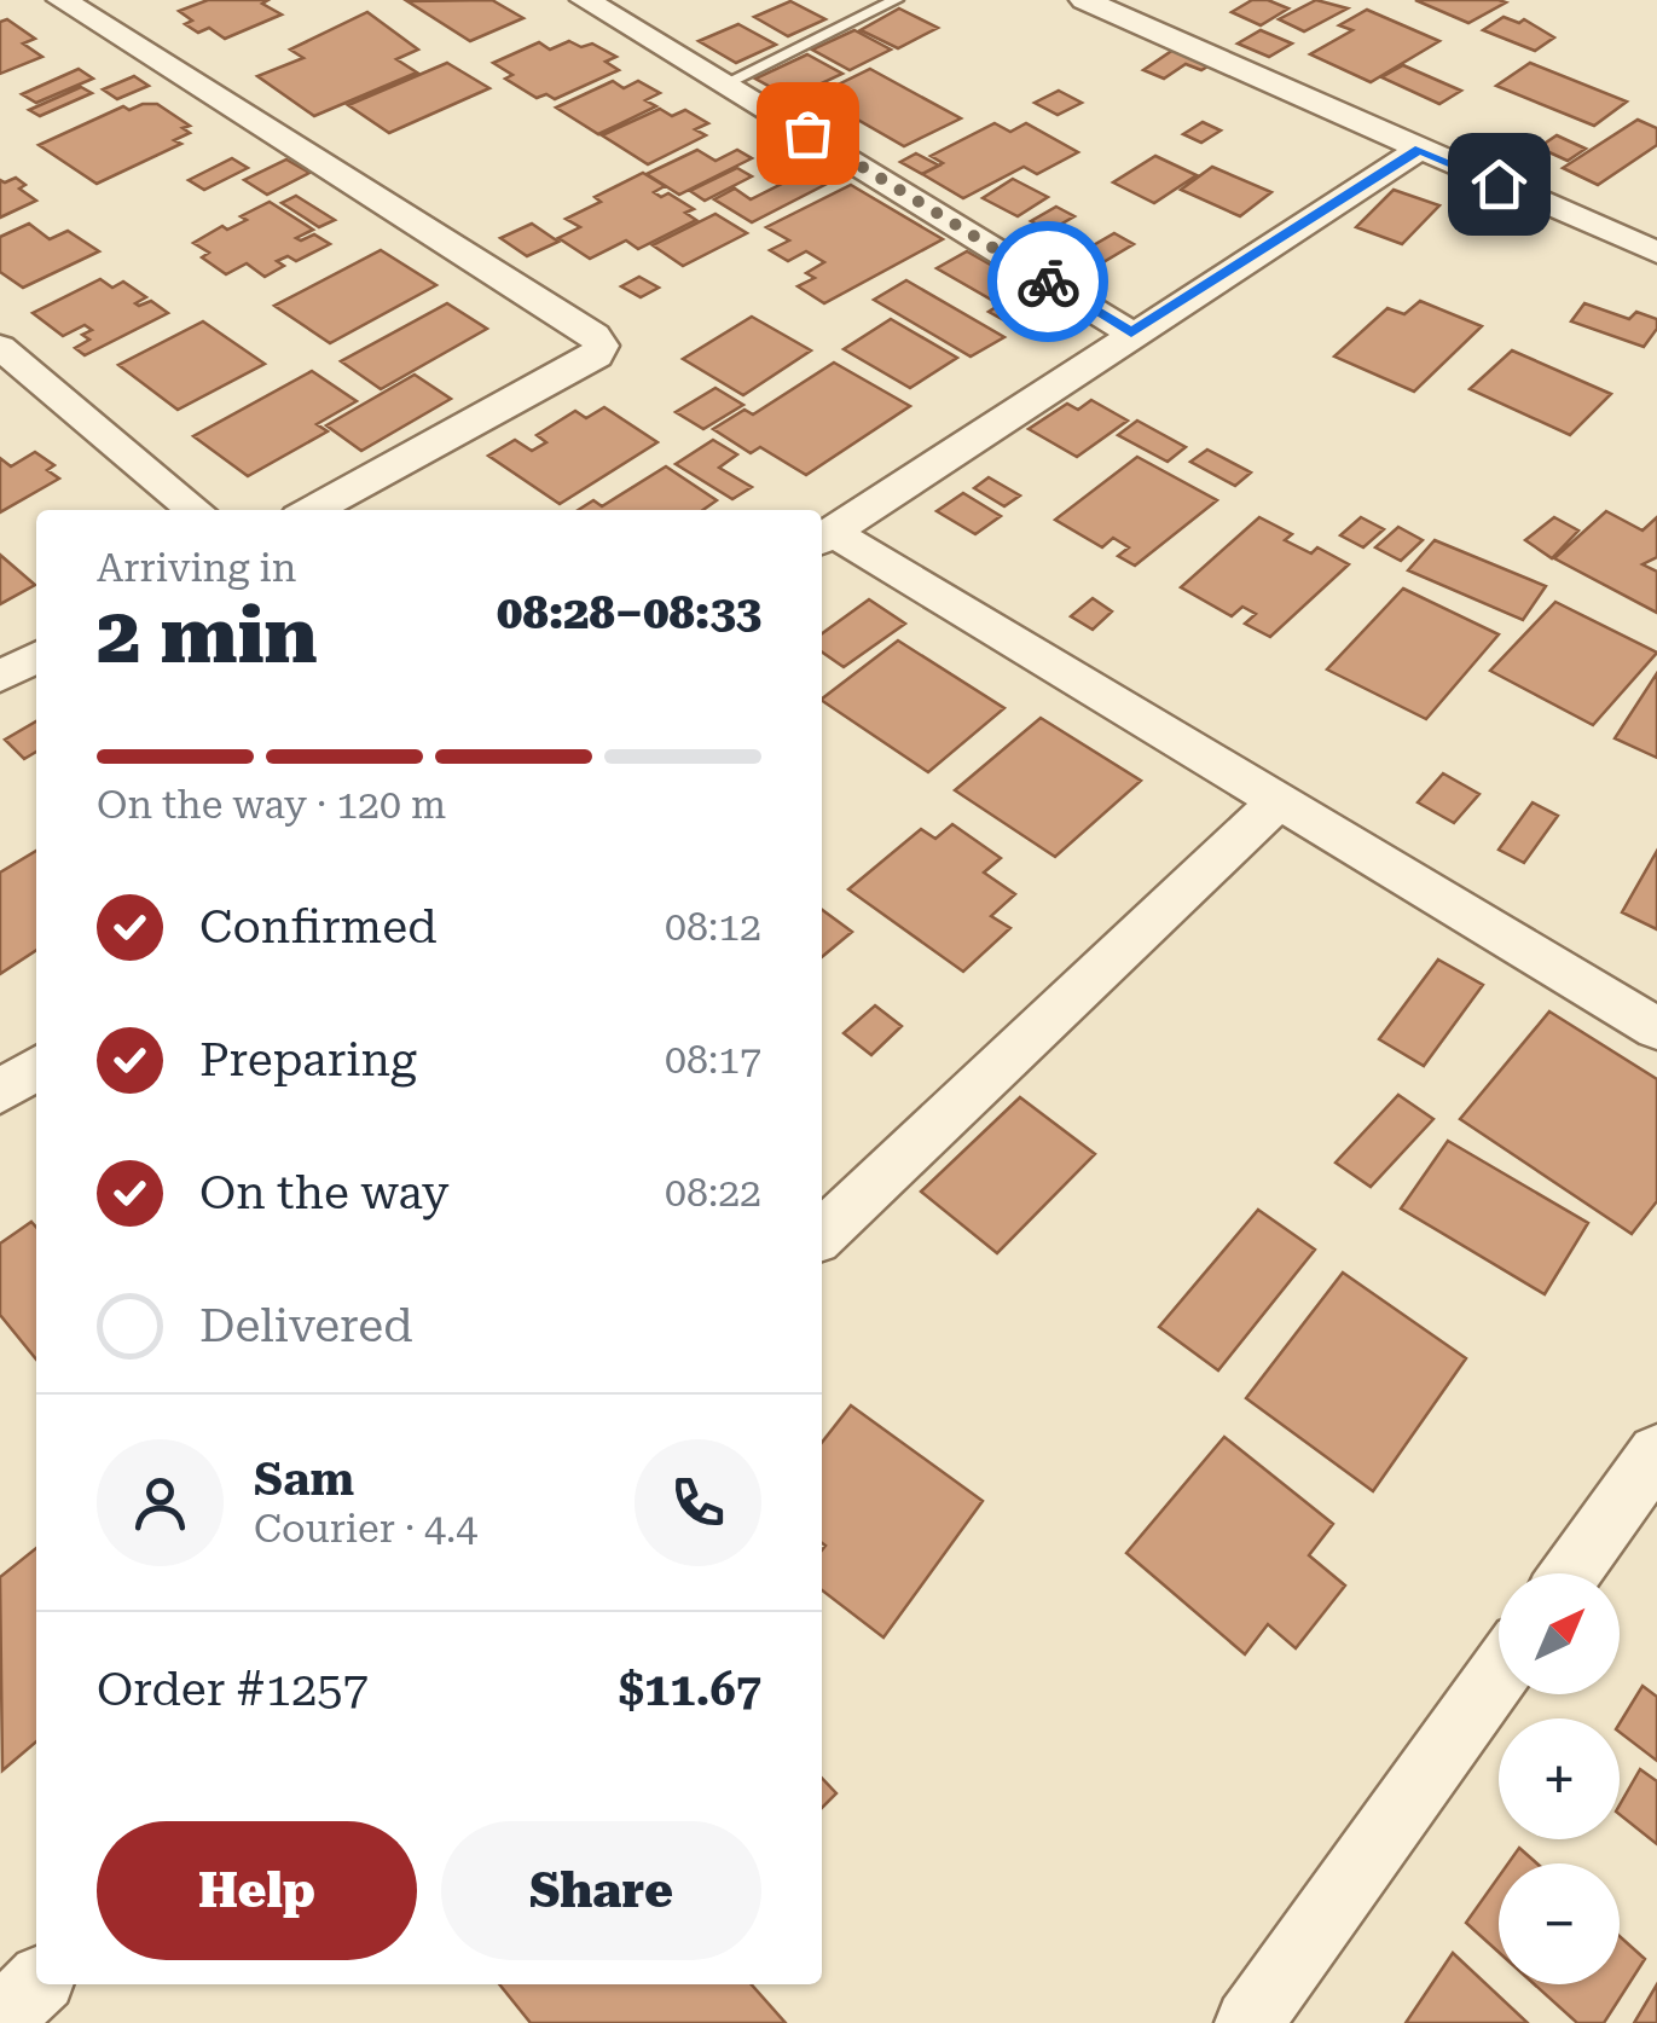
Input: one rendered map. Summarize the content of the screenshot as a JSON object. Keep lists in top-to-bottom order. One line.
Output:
{"north":"top right","page":{"heading":["2 min","Arriving in","08:28–08:33"],"panel":["Sam","Courier · 4.4","Order #1257","$11.67"],"bar":"On the way · 120 m","list":[["Confirmed","08:12"],["Preparing","08:17"],["On the way","08:22"],"Delivered"],"map_buttons":["+","−"],"buttons":["Help","Share"]}}
